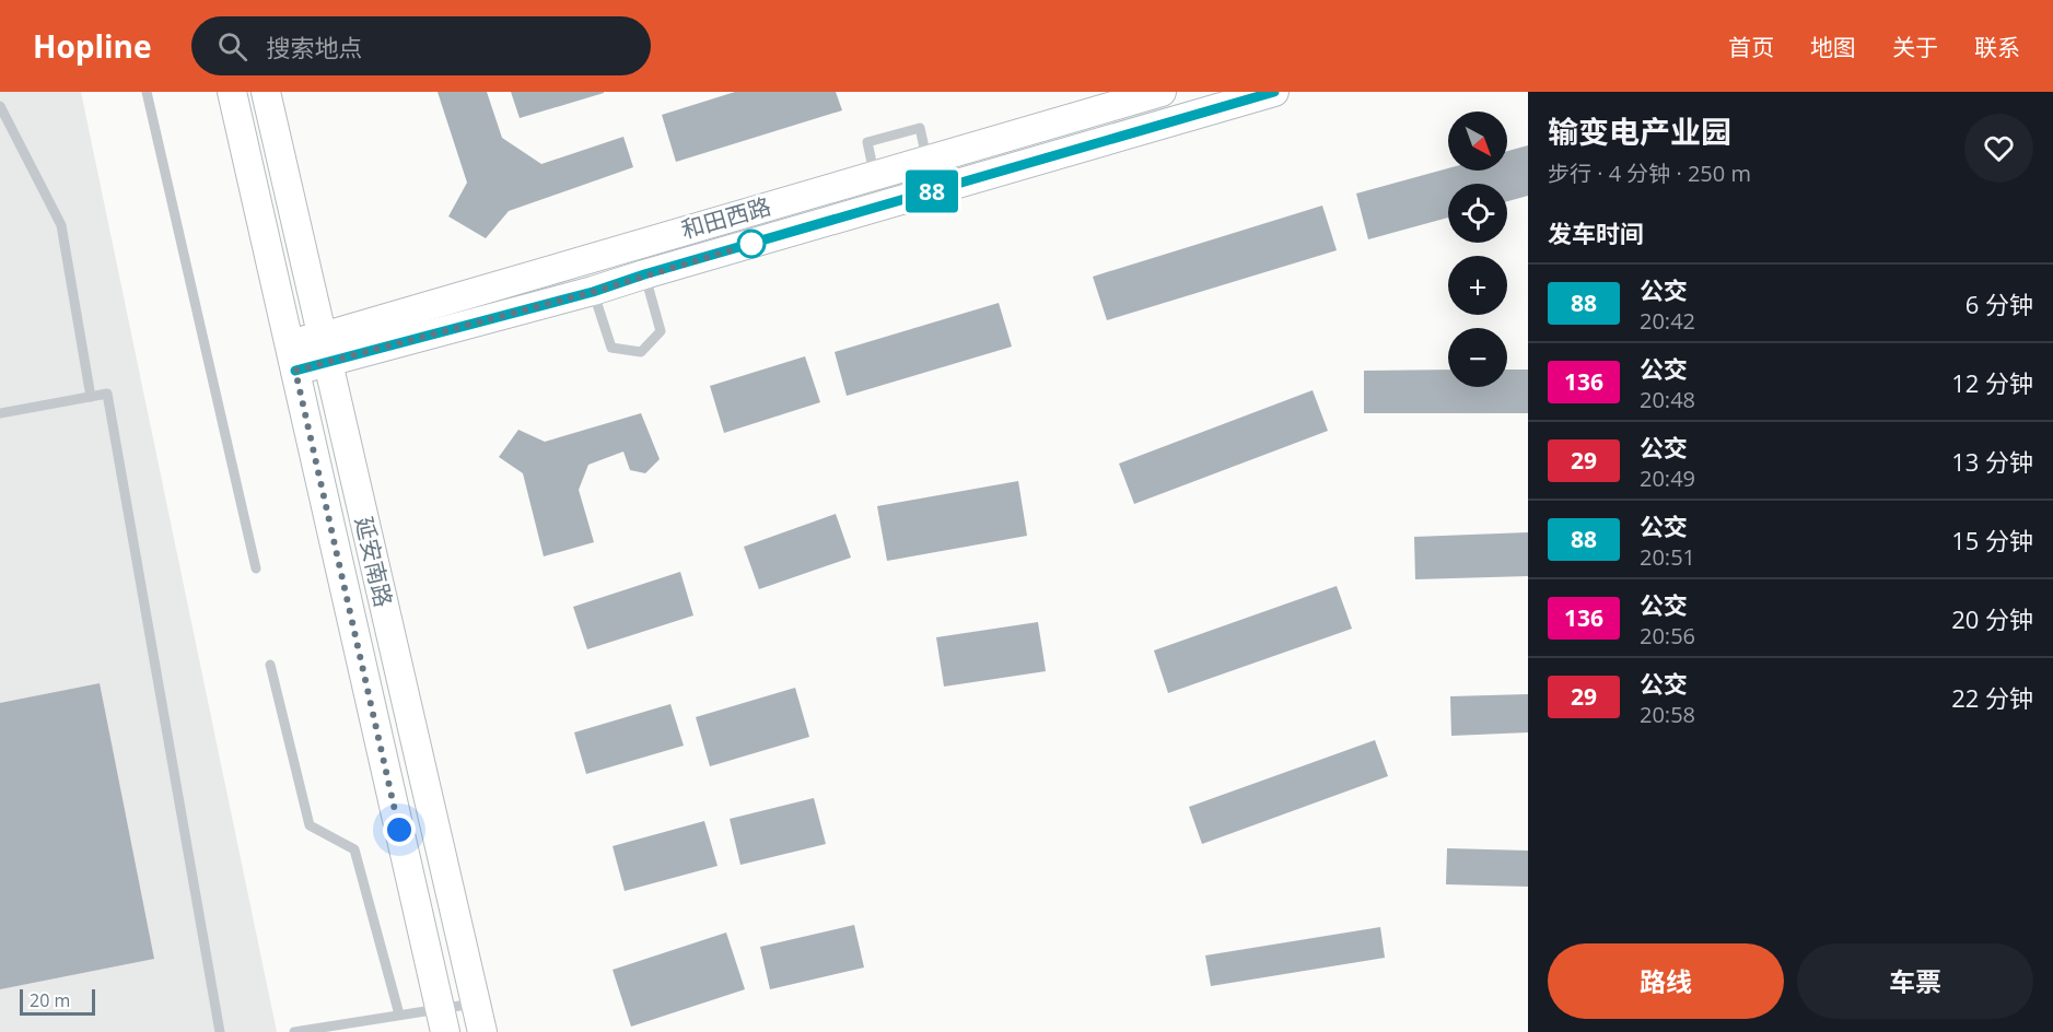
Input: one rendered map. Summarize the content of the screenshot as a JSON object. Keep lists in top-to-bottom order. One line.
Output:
{"streets":{"main road":["和田西路","延安南路"]},"crossings":[["和田西路","延安南路"]],"lines":["bus line 88"],"scale_bar":"20 m","north":"bottom right","page":{"header":"Hopline","search":"搜索地点","nav":["首页","地图","关于","联系"],"on_map":"88","heading":[["输变电产业园","步行 · 4 分钟 · 250 m"],"发车时间"],"map_buttons":["+","−"],"list":[{"mark":"88","name":"公交","note":"20:42","value":"6 分钟"},{"mark":"136","name":"公交","note":"20:48","value":"12 分钟"},{"mark":"29","name":"公交","note":"20:49","value":"13 分钟"},{"mark":"88","name":"公交","note":"20:51","value":"15 分钟"},{"mark":"136","name":"公交","note":"20:56","value":"20 分钟"},{"mark":"29","name":"公交","note":"20:58","value":"22 分钟"}],"buttons":["路线","车票"],"scale":"20 m"}}
